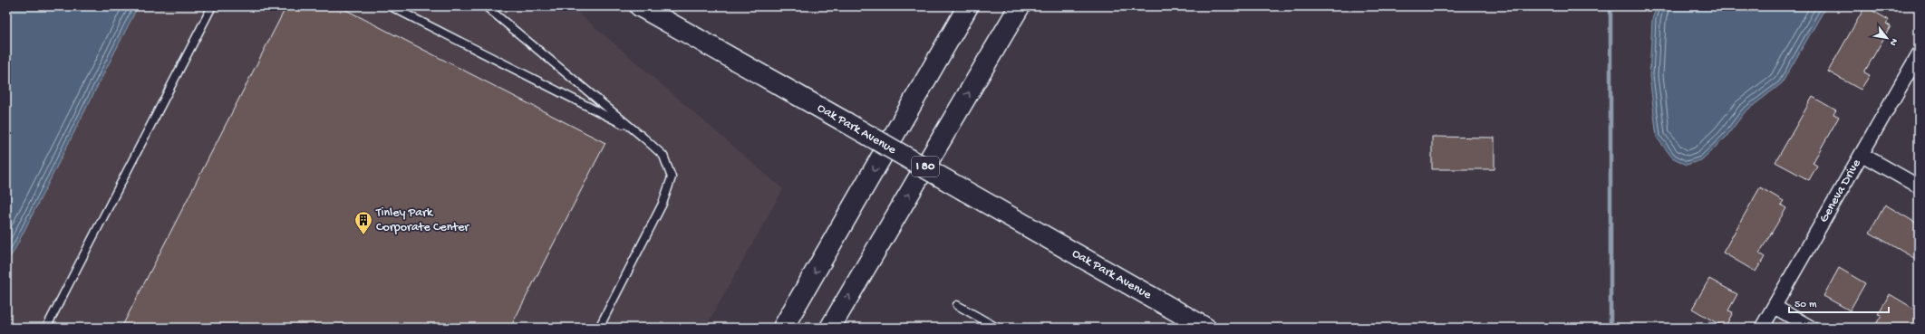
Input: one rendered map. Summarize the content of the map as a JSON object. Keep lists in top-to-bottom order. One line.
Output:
{"streets":{"main road":["Oak Park Avenue","I 80"],"street":["Geneva Drive"]},"places":{"building":["Tinley Park Corporate Center"]},"scale_bar":"50 m","north":"bottom right"}
